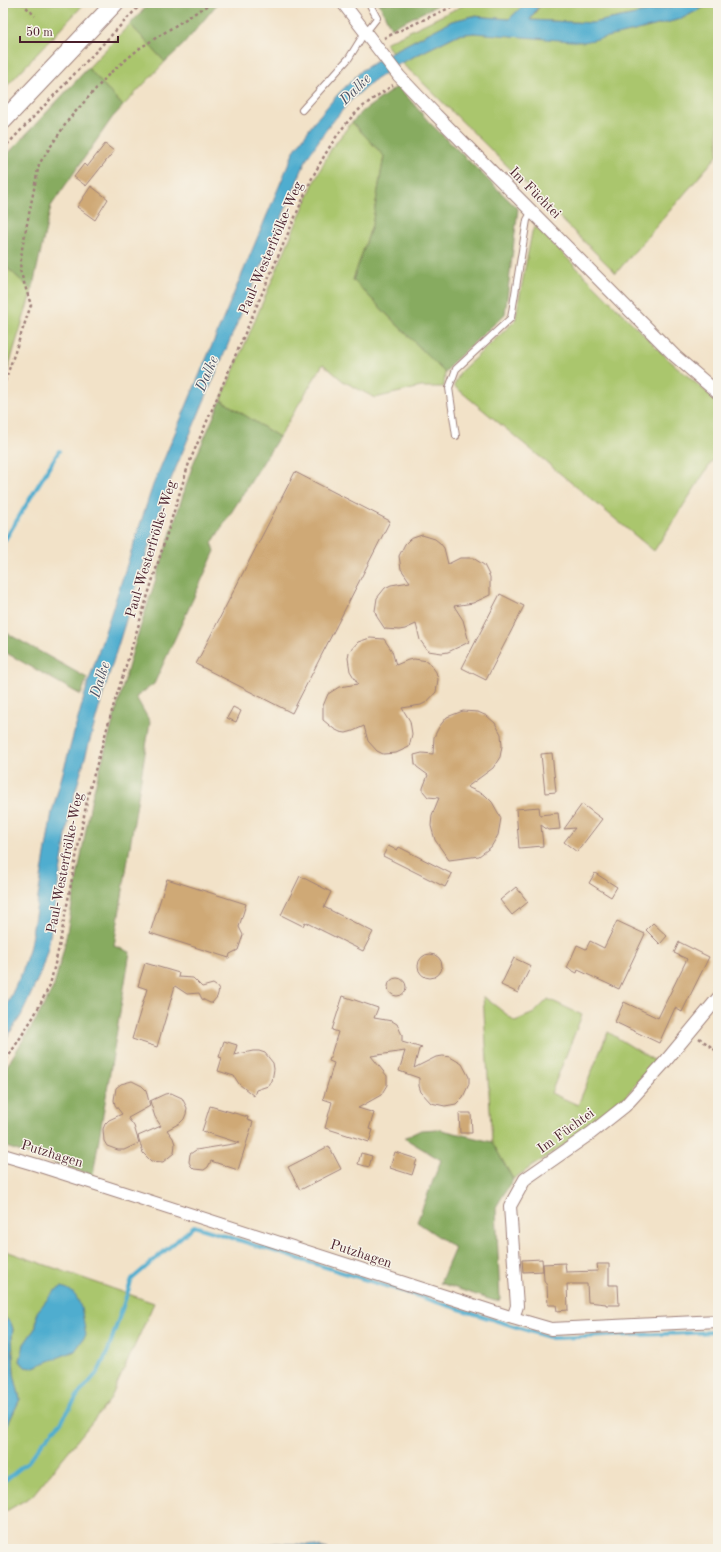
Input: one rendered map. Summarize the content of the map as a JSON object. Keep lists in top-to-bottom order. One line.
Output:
{"streets":{"street":["Im Füchtei","Putzhagen"],"path":["Paul-Westerfrölke-Weg"]},"crossings":[["Im Füchtei","Paul-Westerfrölke-Weg"],["Im Füchtei","Putzhagen"]],"water":["Dalke"],"scale_bar":"50 m"}
